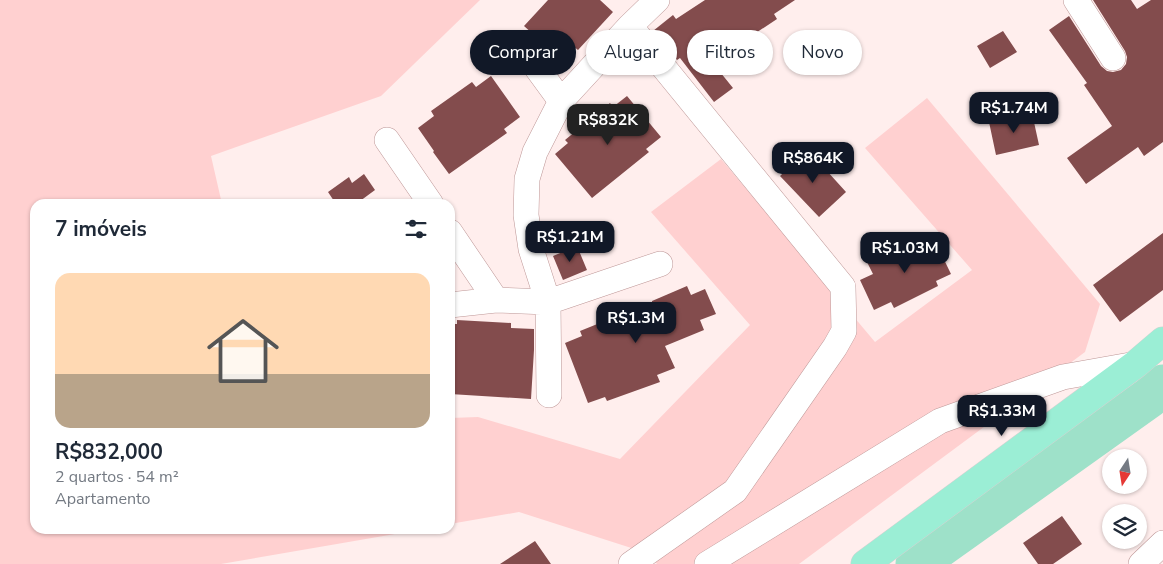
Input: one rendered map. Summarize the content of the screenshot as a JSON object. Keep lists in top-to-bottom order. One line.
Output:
{"north":"bottom","page":{"chip":["Comprar","Alugar","Filtros","Novo"],"price":["R$1.74M","R$832K","R$864K","R$1.21M","R$1.03M","R$1.3M","R$1.33M"],"heading":"7 imóveis","list":[{"name":"R$832,000","note":"2 quartos · 54 m² · Apartamento"}]}}
